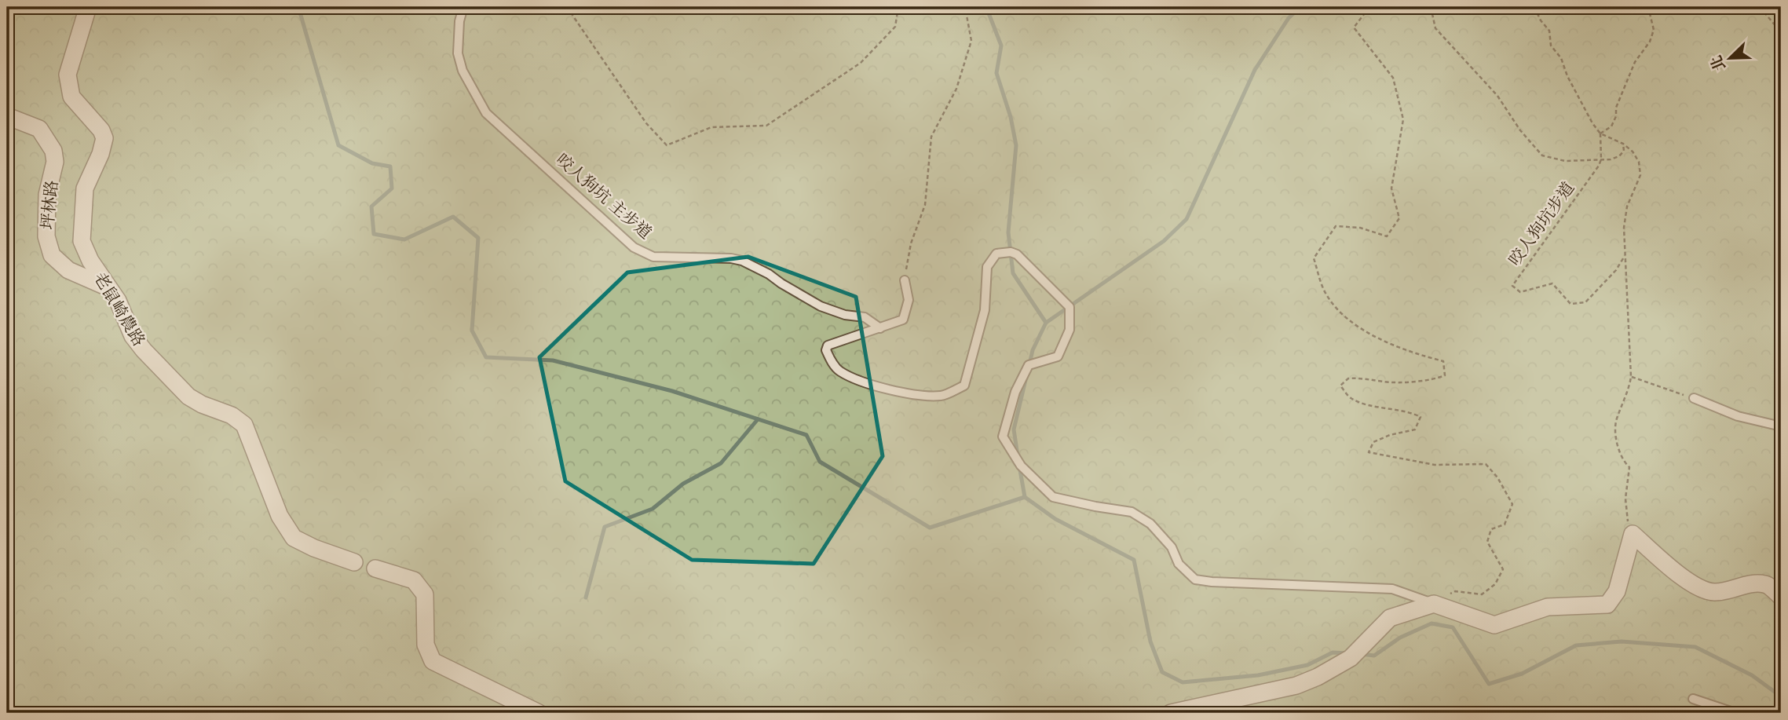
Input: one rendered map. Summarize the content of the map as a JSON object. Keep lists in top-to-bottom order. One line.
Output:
{"streets":{"street":["坪林路","老鼠崎農路"],"lane":["咬人狗坑 主步道"],"path":["咬人狗坑步道"]},"crossings":[["坪林路","老鼠崎農路"]],"north":"bottom left"}
